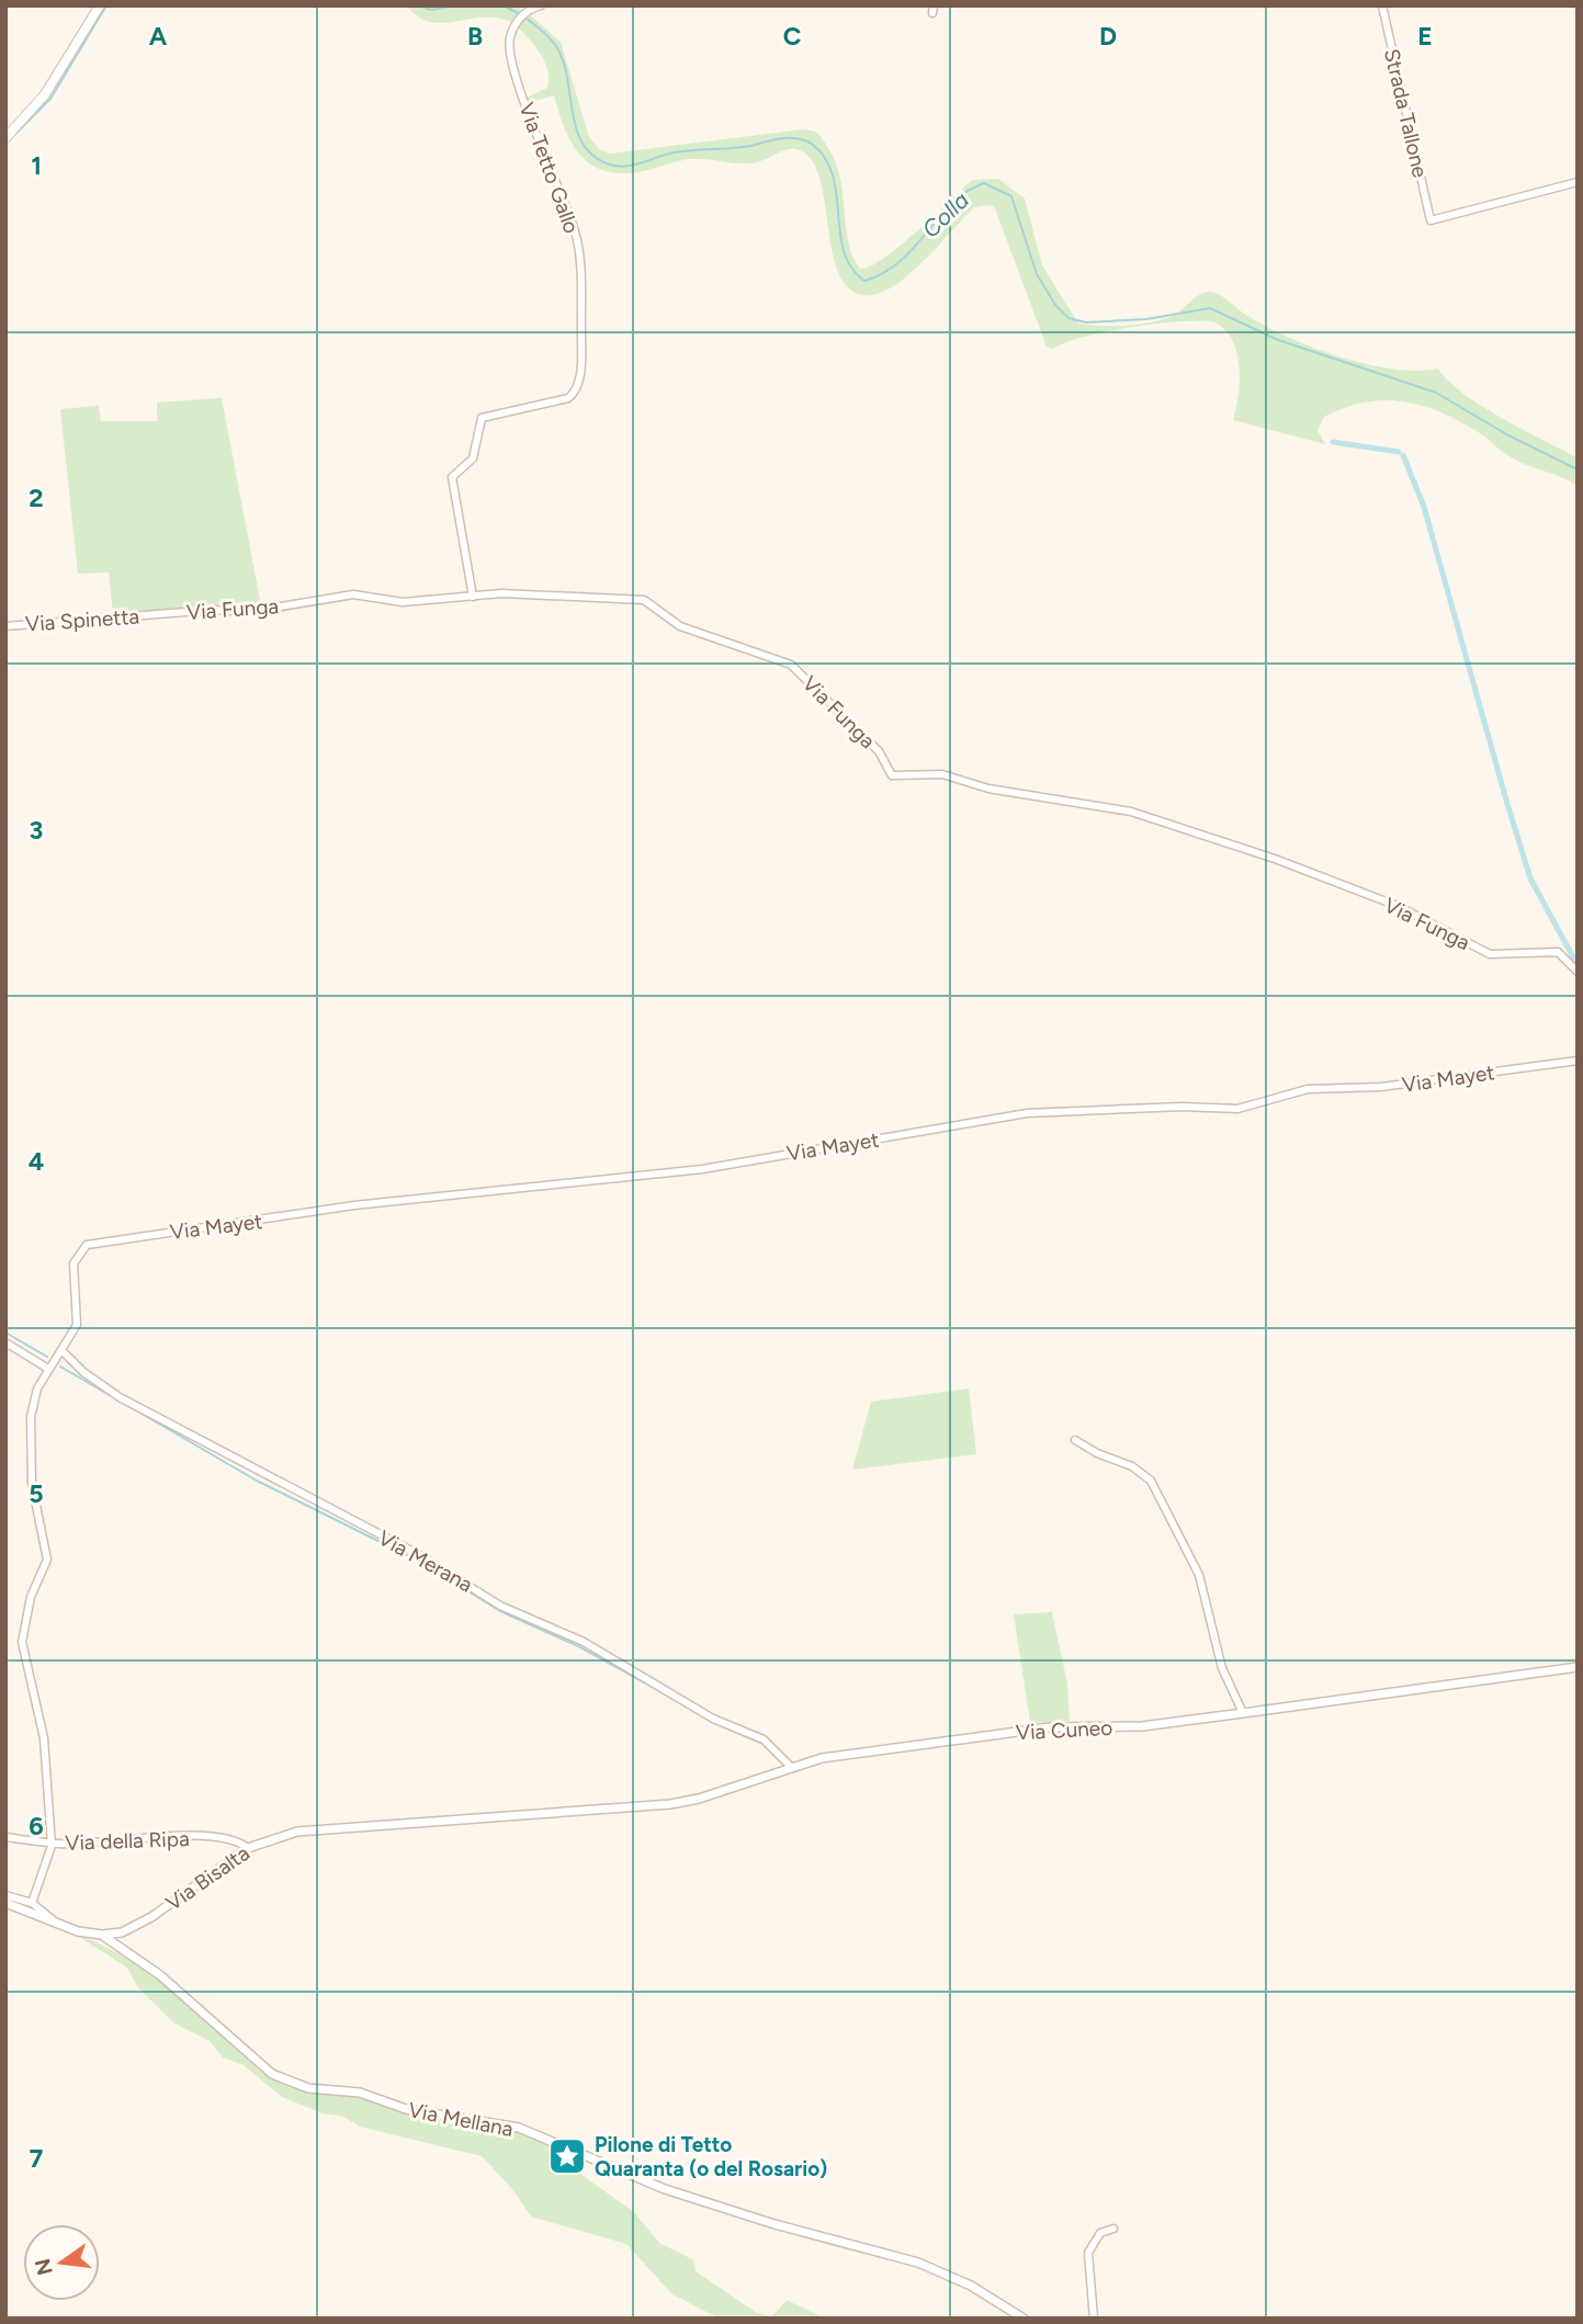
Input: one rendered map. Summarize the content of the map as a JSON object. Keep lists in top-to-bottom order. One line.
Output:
{"streets":{"street":["Strada Tallone","Via Tetto Gallo","Via Funga","Via Spinetta","Via Mayet","Via Merana","Via Cuneo","Via della Ripa","Via Bisalta","Via Mellana"]},"crossings":[["Via Tetto Gallo","Via Funga"],["Via Funga","Via Spinetta"],["Via Mayet","Via Merana"],["Via Merana","Via Cuneo"],["Via Cuneo","Via Bisalta"],["Via della Ripa","Via Bisalta"],["Via Bisalta","Via Mellana"]],"water":["Colla"],"places":{"place":["Pilone di Tetto Quaranta (o del Rosario)"]},"north":"left","grid":{"columns":["A","B","C","D","E"],"rows":["1","2","3","4","5","6","7"]}}
